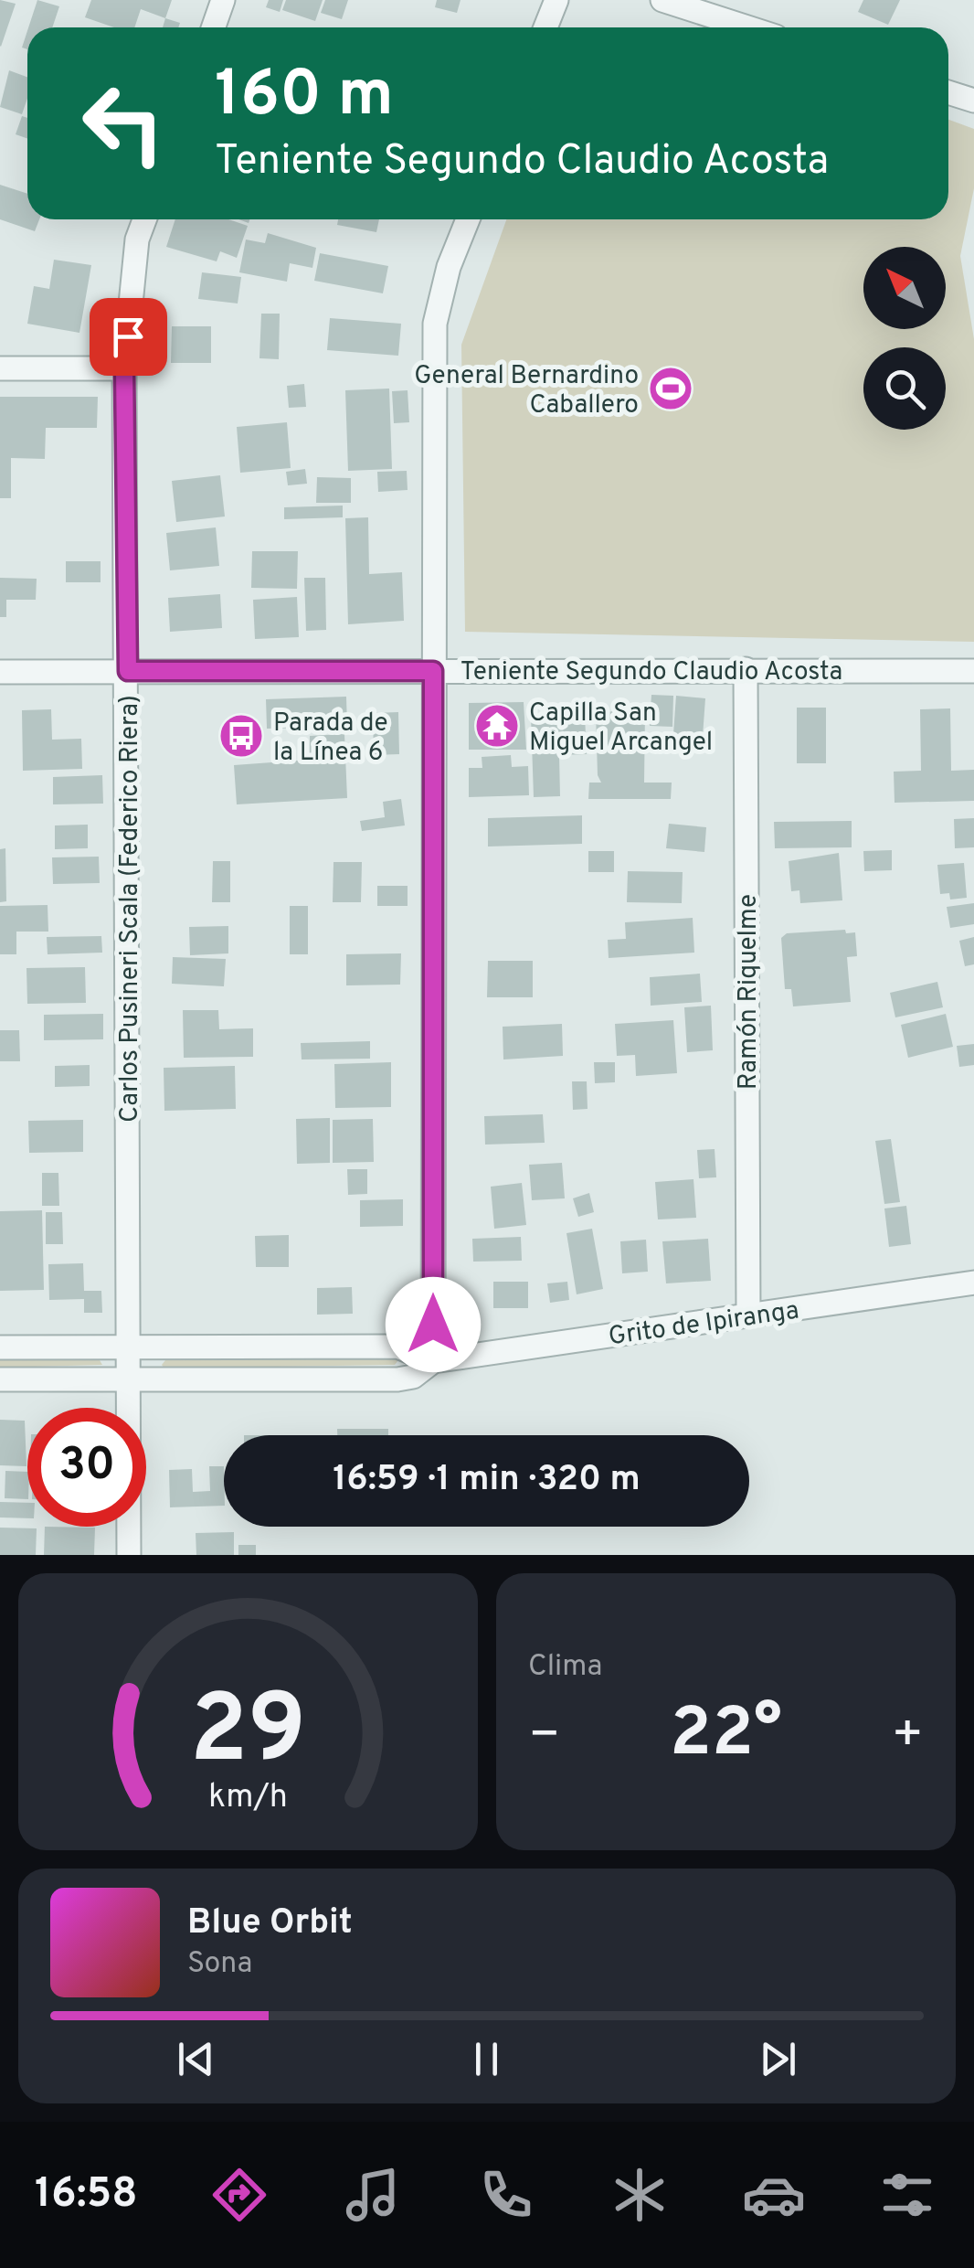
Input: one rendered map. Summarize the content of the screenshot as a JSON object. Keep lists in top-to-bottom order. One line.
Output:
{"streets":{"street":["Teniente Segundo Claudio Acosta","Carlos Pusineri Scala (Federico Riera)","Ramón Riquelme","Grito de Ipiranga"]},"crossings":[["Teniente Segundo Claudio Acosta","Carlos Pusineri Scala (Federico Riera)"],["Teniente Segundo Claudio Acosta","Ramón Riquelme"],["Carlos Pusineri Scala (Federico Riera)","Grito de Ipiranga"],["Ramón Riquelme","Grito de Ipiranga"]],"places":{"sports":["General Bernardino Caballero"],"temple":["Capilla San Miguel Arcangel"],"bus stop":["Parada de la Línea 6"]},"north":"top left","page":{"turn":["160 m","Teniente Segundo Claudio Acosta"],"limit":"30","trip":"16:59 · 1 min · 320 m","tile":"Clima","heat":["−","22°","+"],"song":["Blue Orbit","Sona"],"tabs":"16:58","gauge":["29","km/h"]}}
